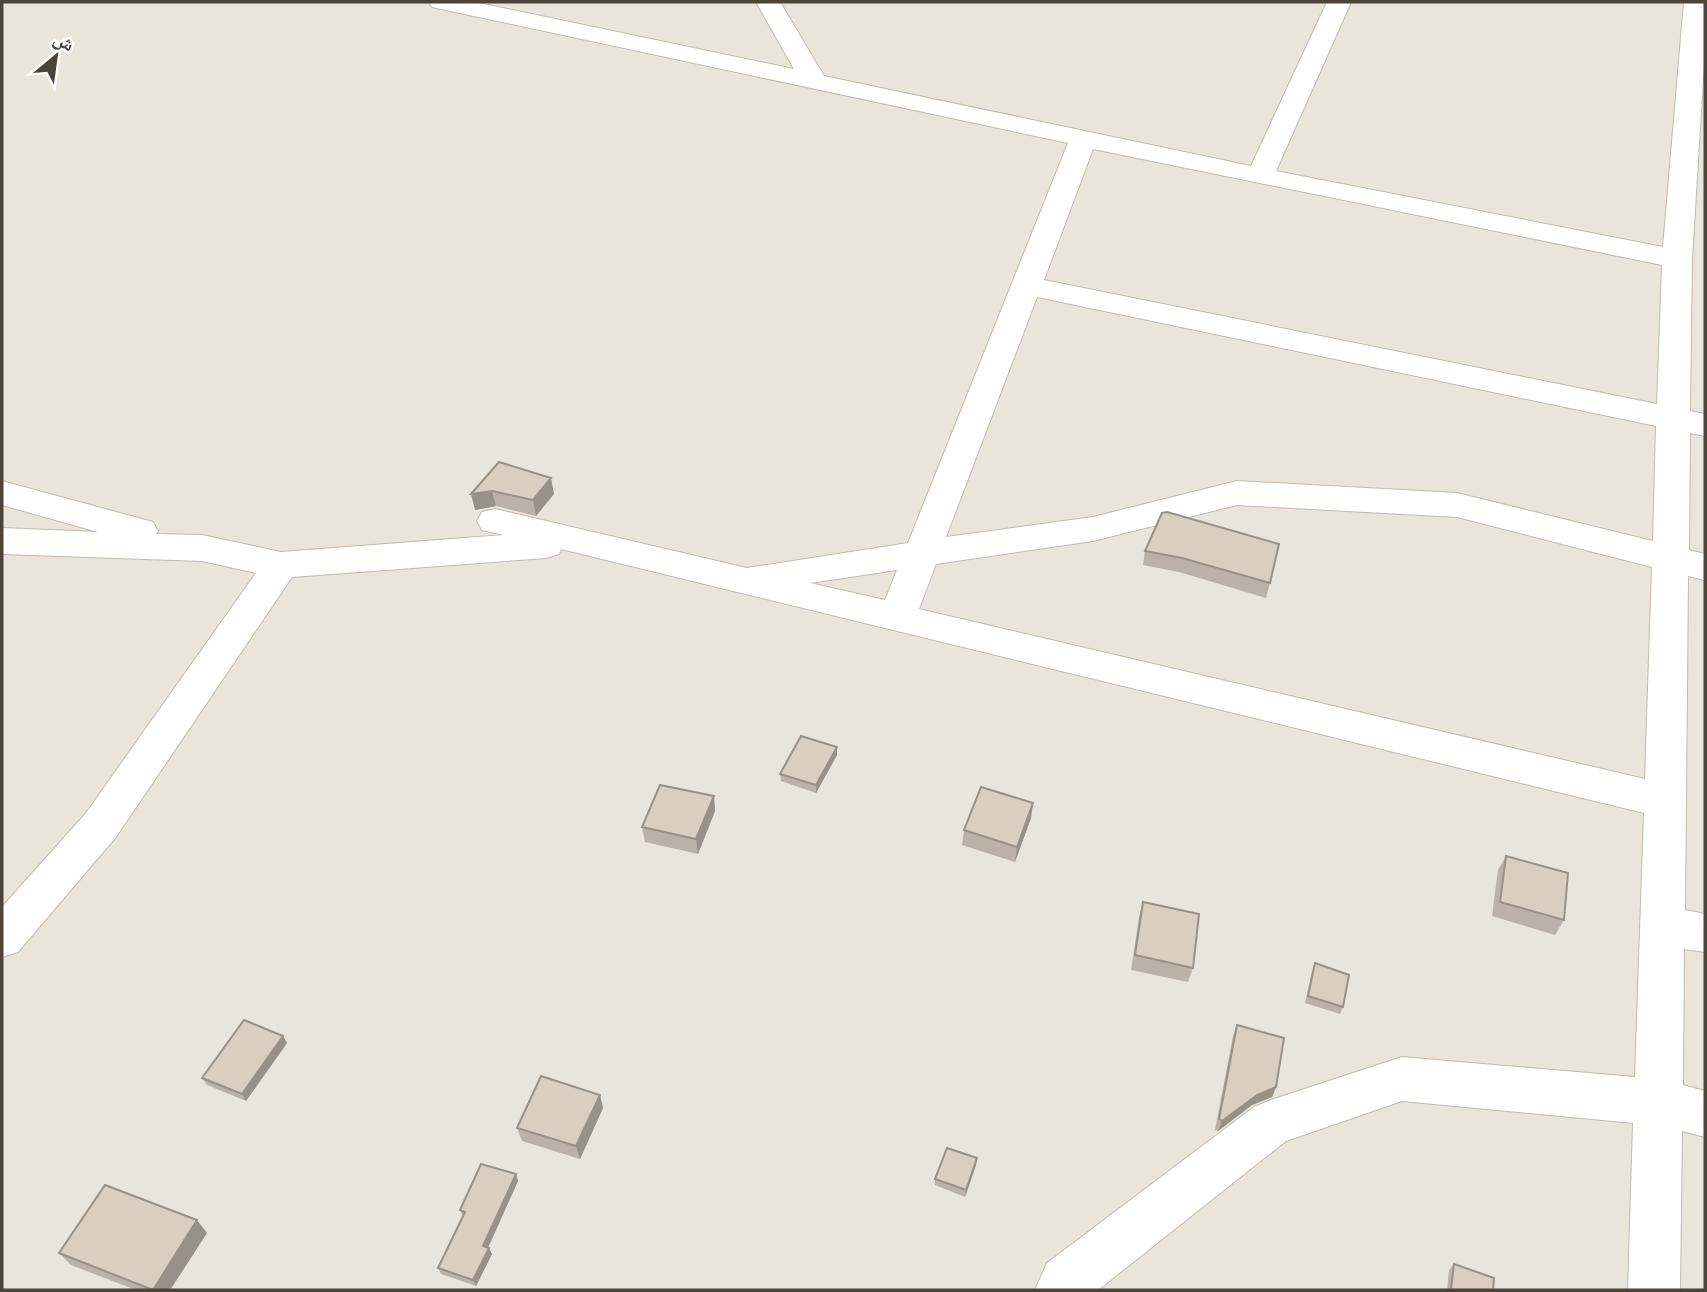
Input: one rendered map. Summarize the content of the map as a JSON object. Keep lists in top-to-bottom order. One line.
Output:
{"north":"top right"}
